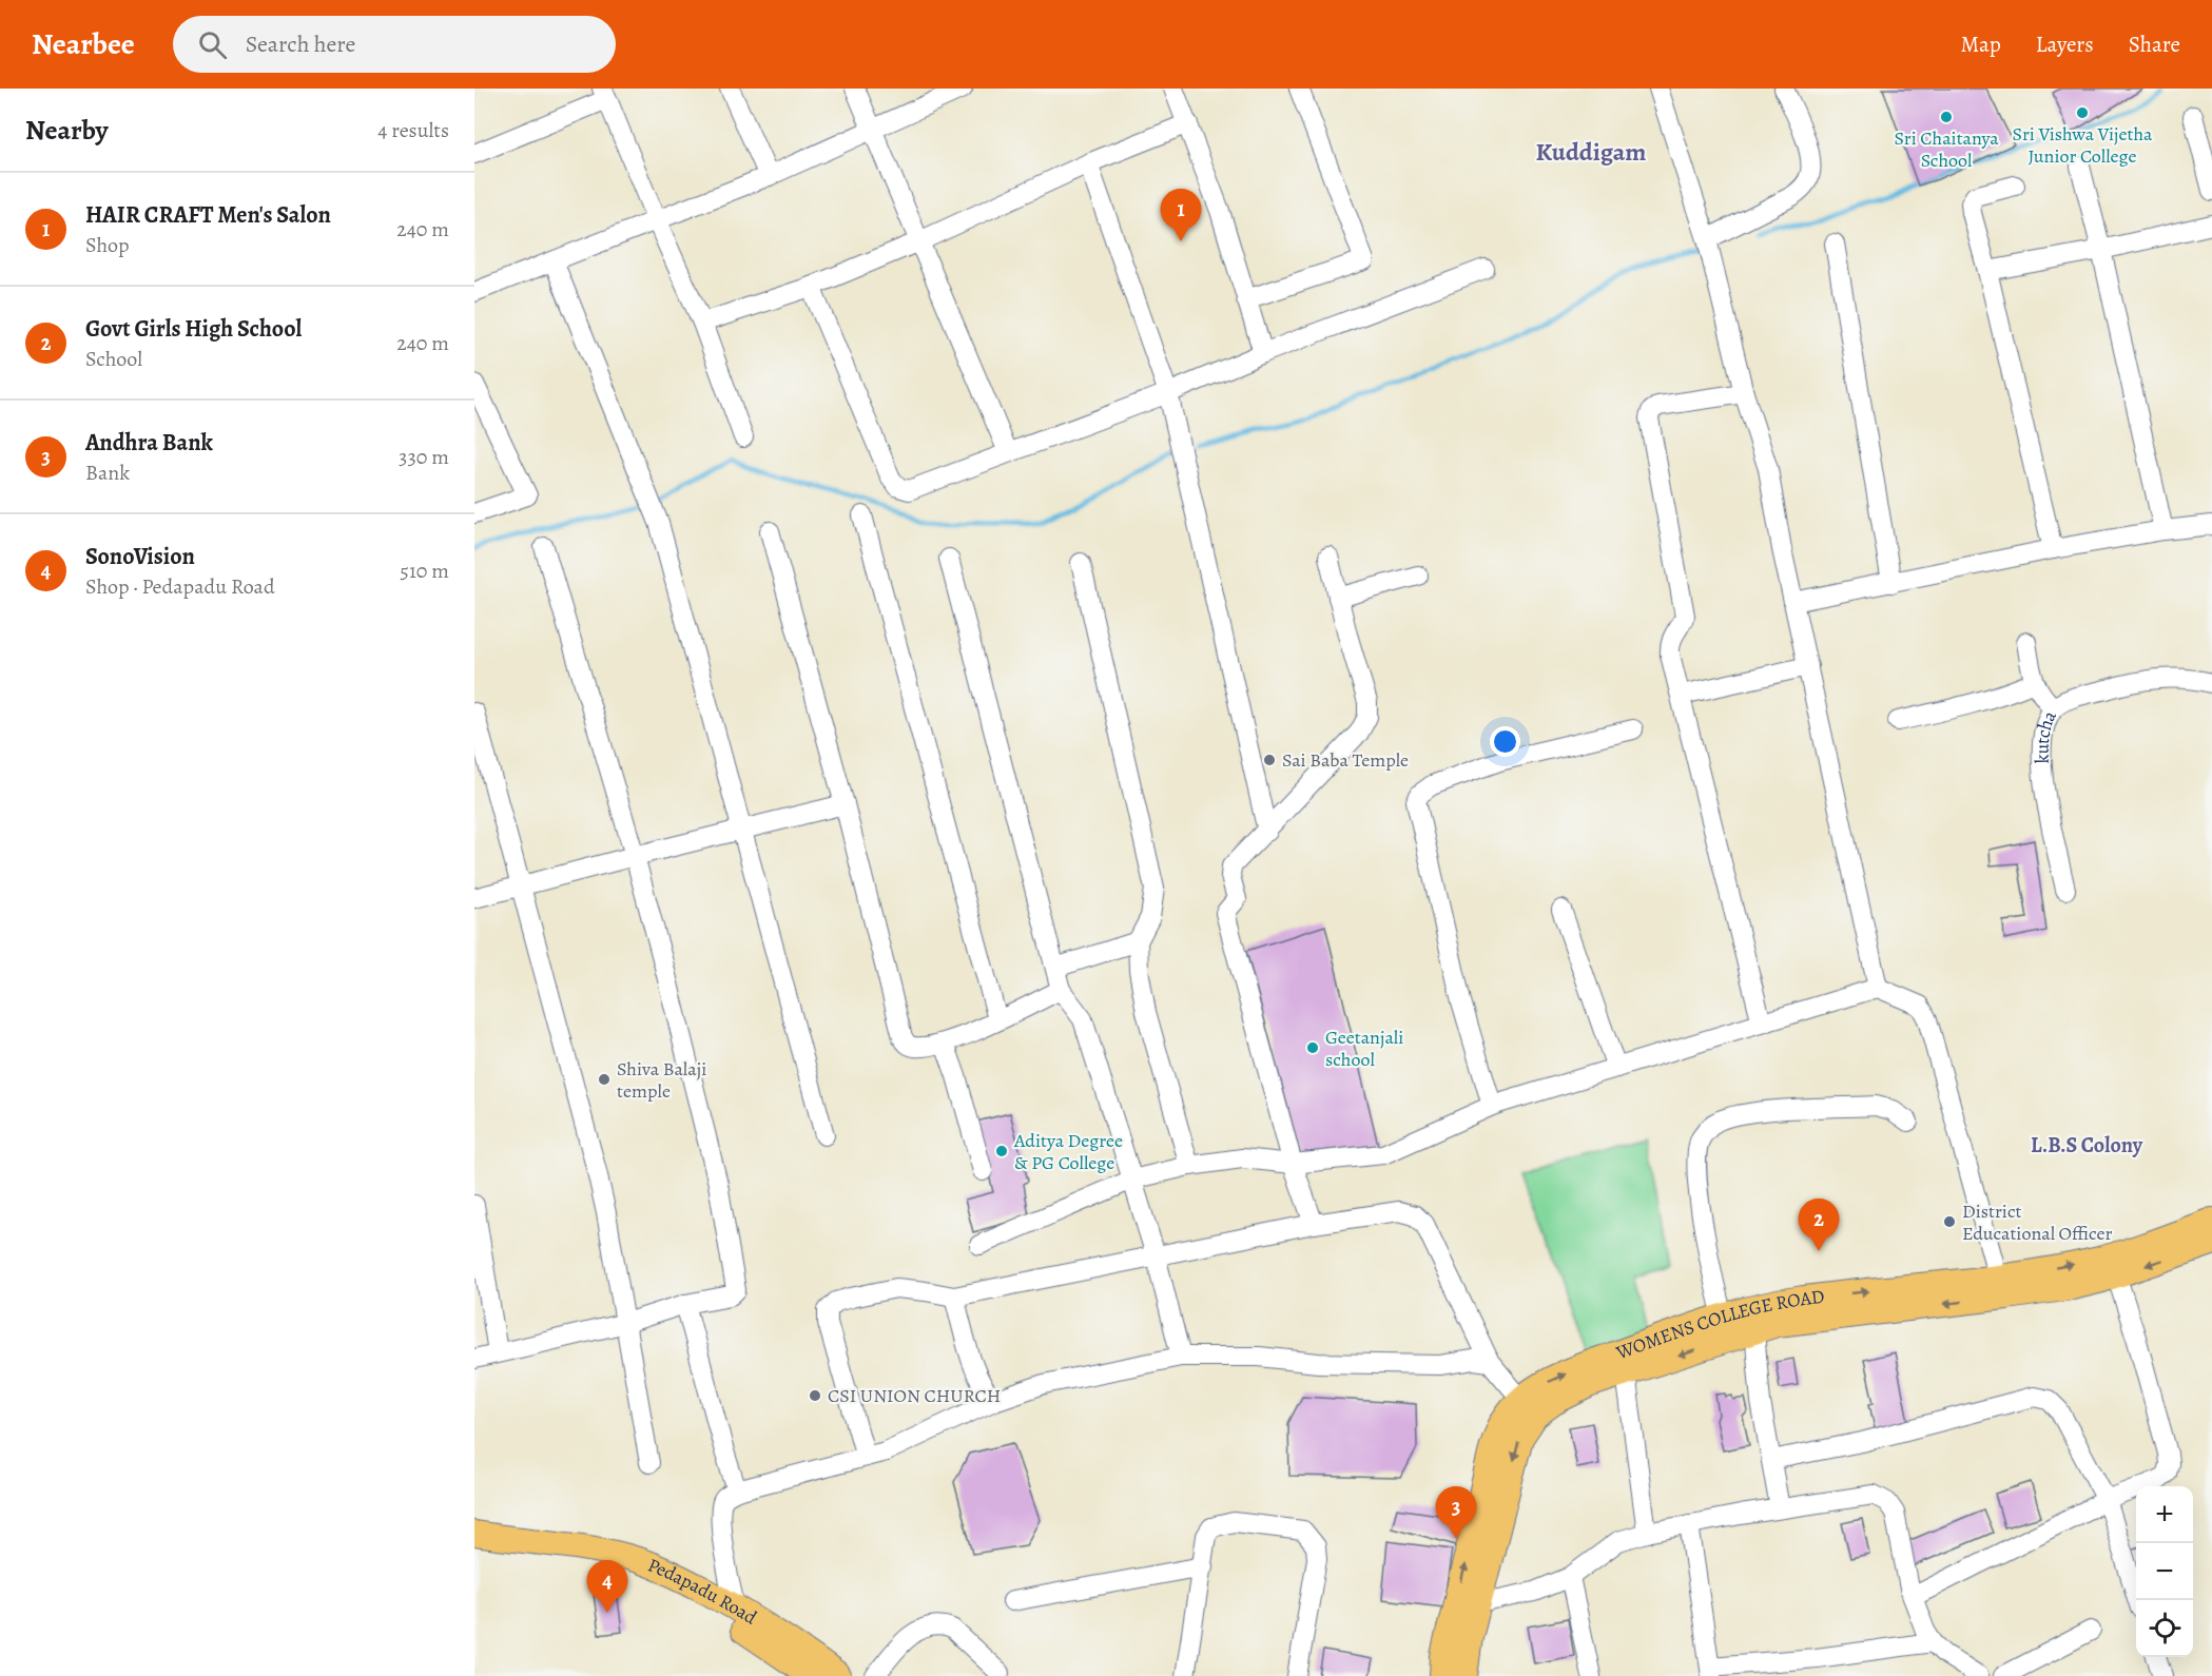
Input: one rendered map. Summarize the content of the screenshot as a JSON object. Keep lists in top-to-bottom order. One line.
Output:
{"streets":{"main road":["WOMENS COLLEGE ROAD","Pedapadu Road"],"street":["kutcha"]},"districts":["Kuddigam","L.B.S Colony"],"places":["Sri Vishwa Vijetha Junior College","Sri Chaitanya School","Sai Baba Temple","Geetanjali school","Shiva Balaji temple","Aditya Degree & PG College","District Educational Officer","CSI UNION CHURCH"],"page":{"header":"Nearbee","search":"Search here","nav":["Map","Layers","Share"],"heading":["Nearby","4 results"],"list":[{"mark":"1","name":"HAIR CRAFT Men's Salon","note":"Shop","value":"240 m"},{"mark":"2","name":"Govt Girls High School","note":"School","value":"240 m"},{"mark":"3","name":"Andhra Bank","note":"Bank","value":"330 m"},{"mark":"4","name":"SonoVision","note":"Shop · Pedapadu Road","value":"510 m"}],"pins":["1","2","3","4"],"map_buttons":["+","−"]}}
